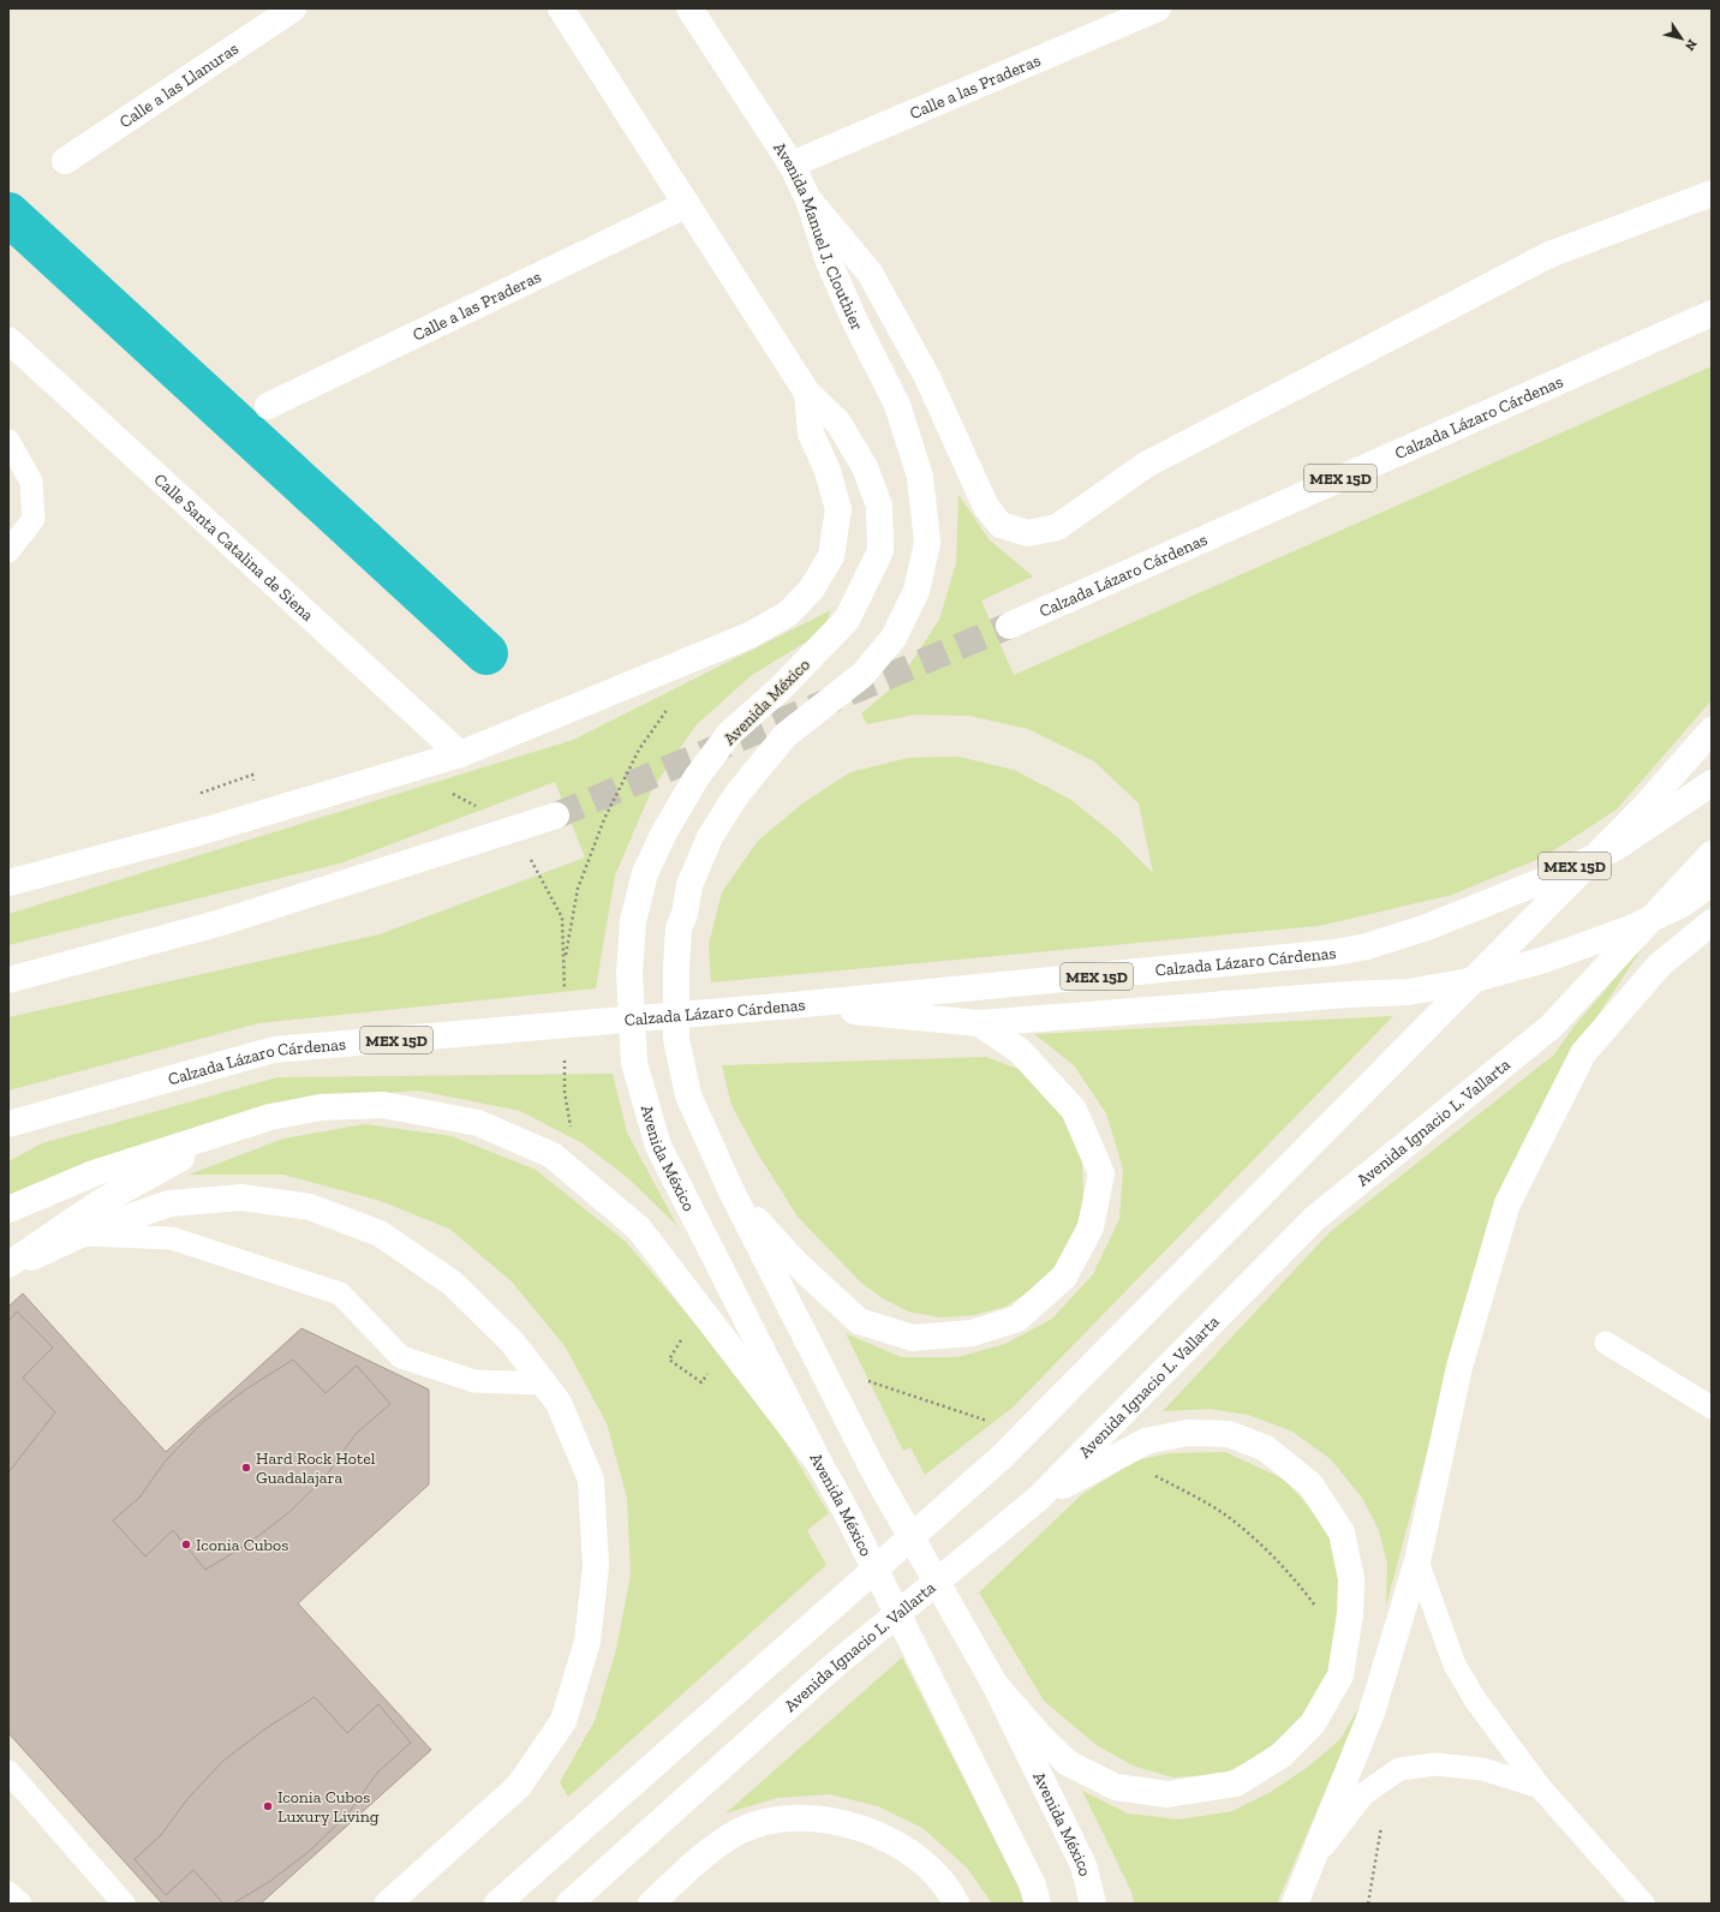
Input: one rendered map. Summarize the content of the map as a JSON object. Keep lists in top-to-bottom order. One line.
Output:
{"streets":{"main road":["Calle a las Llanuras","Calle a las Praderas","Avenida Manuel J. Clouthier","Calzada Lázaro Cárdenas","MEX 15D","Calle Santa Catalina de Siena","Avenida México","Avenida Ignacio L. Vallarta"]},"crossings":[["Calle a las Praderas","Avenida Manuel J. Clouthier"],["Avenida Manuel J. Clouthier","Avenida México"]],"places":["Hard Rock Hotel Guadalajara","Iconia Cubos","Iconia Cubos Luxury Living"],"north":"bottom right"}
